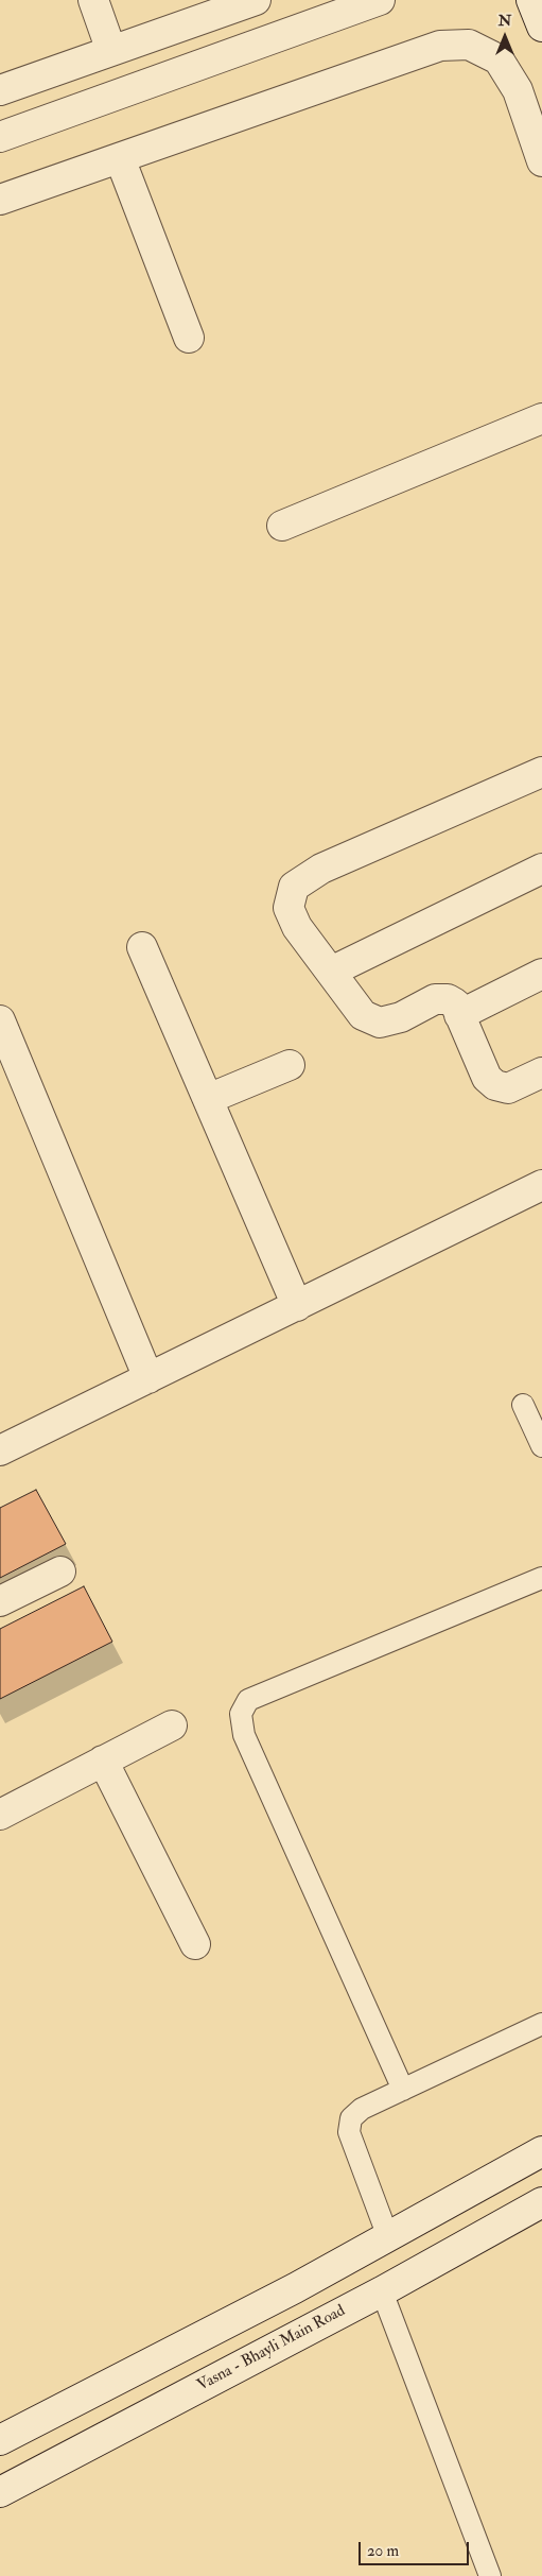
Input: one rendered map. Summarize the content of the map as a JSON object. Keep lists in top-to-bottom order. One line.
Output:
{"streets":{"street":["Vasna - Bhayli Main Road"]},"scale_bar":"20 m","north":"top"}
